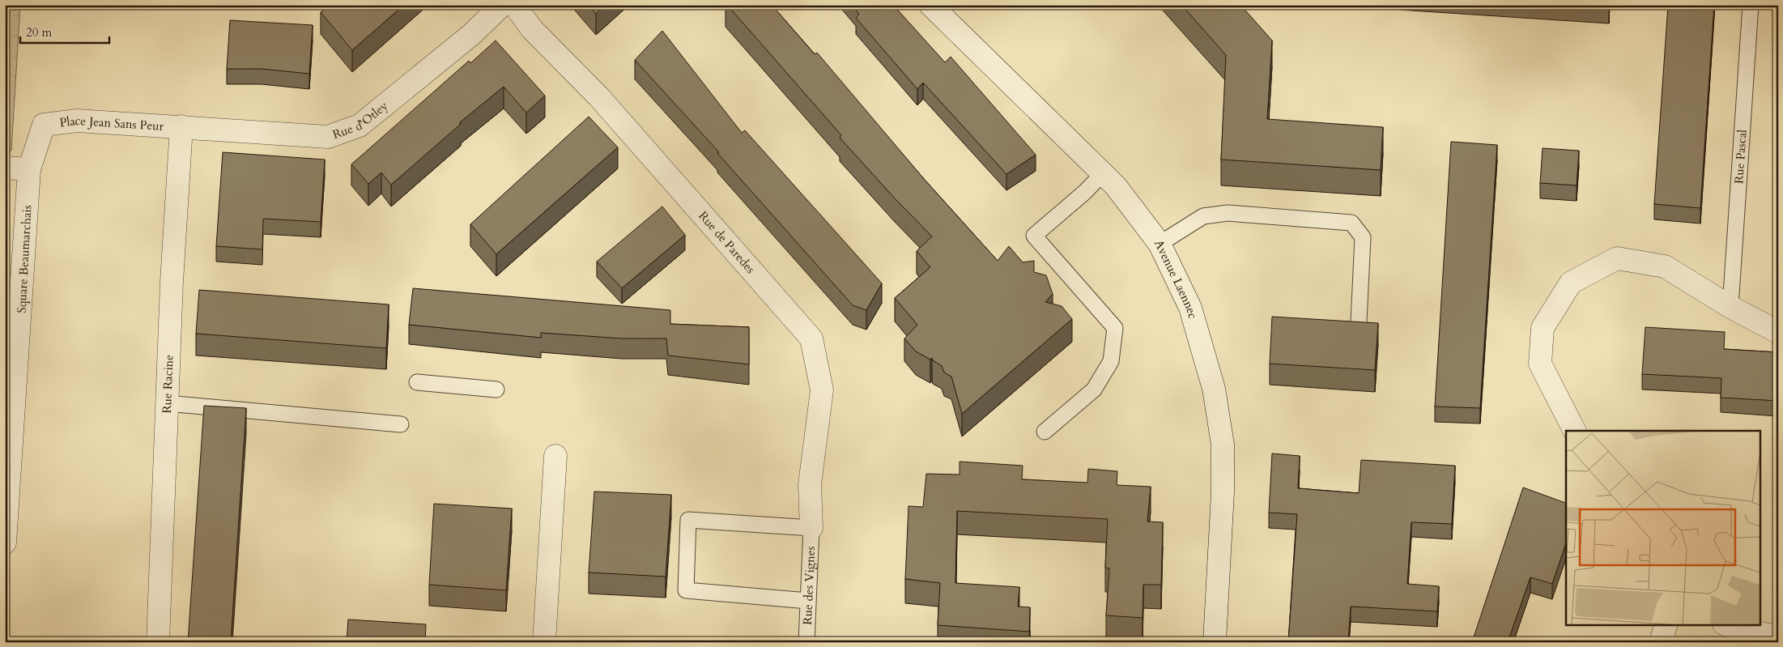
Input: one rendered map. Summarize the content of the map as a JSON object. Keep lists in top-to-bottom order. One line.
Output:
{"streets":{"street":["Rue d'Otley","Place Jean Sans Peur","Rue de Paredes","Square Beaumarchais","Avenue Laennec","Rue Racine"],"lane":["Rue Pascal","Rue des Vignes"]},"crossings":[["Rue d'Otley","Place Jean Sans Peur"],["Rue d'Otley","Rue Racine"],["Place Jean Sans Peur","Square Beaumarchais"],["Place Jean Sans Peur","Rue Racine"],["Rue de Paredes","Rue des Vignes"]],"scale_bar":"20 m"}
